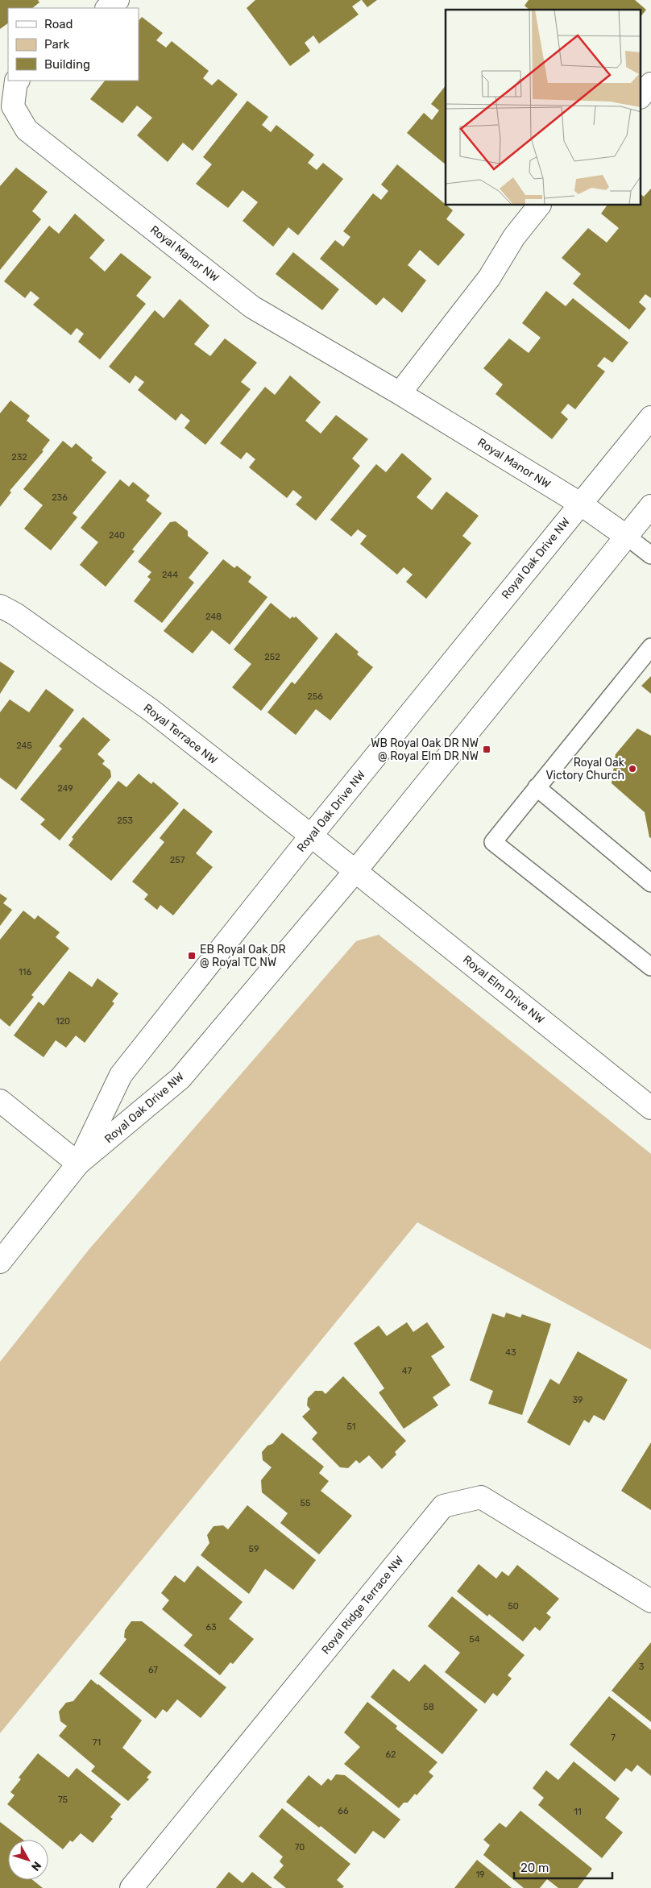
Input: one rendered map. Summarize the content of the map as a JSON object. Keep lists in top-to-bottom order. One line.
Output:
{"streets":{"street":["Royal Manor NW","Royal Oak Drive NW","Royal Terrace NW","Royal Elm Drive NW","Royal Ridge Terrace NW"]},"crossings":[["Royal Manor NW","Royal Oak Drive NW"],["Royal Oak Drive NW","Royal Terrace NW"],["Royal Oak Drive NW","Royal Elm Drive NW"],["Royal Terrace NW","Royal Elm Drive NW"]],"places":{"transit":["WB Royal Oak DR NW @ Royal Elm DR NW","EB Royal Oak DR @ Royal TC NW"],"other":["Royal Oak Victory Church"]},"house_numbers":["232","236","240","244","248","252","256","245","249","253","257","116","120","43","47","39","51","55","59","50","63","54","3","67","58","7","71","62","75","66","11","70","19"],"legend":["Road","Park","Building"],"scale_bar":"20 m","north":"bottom right"}
